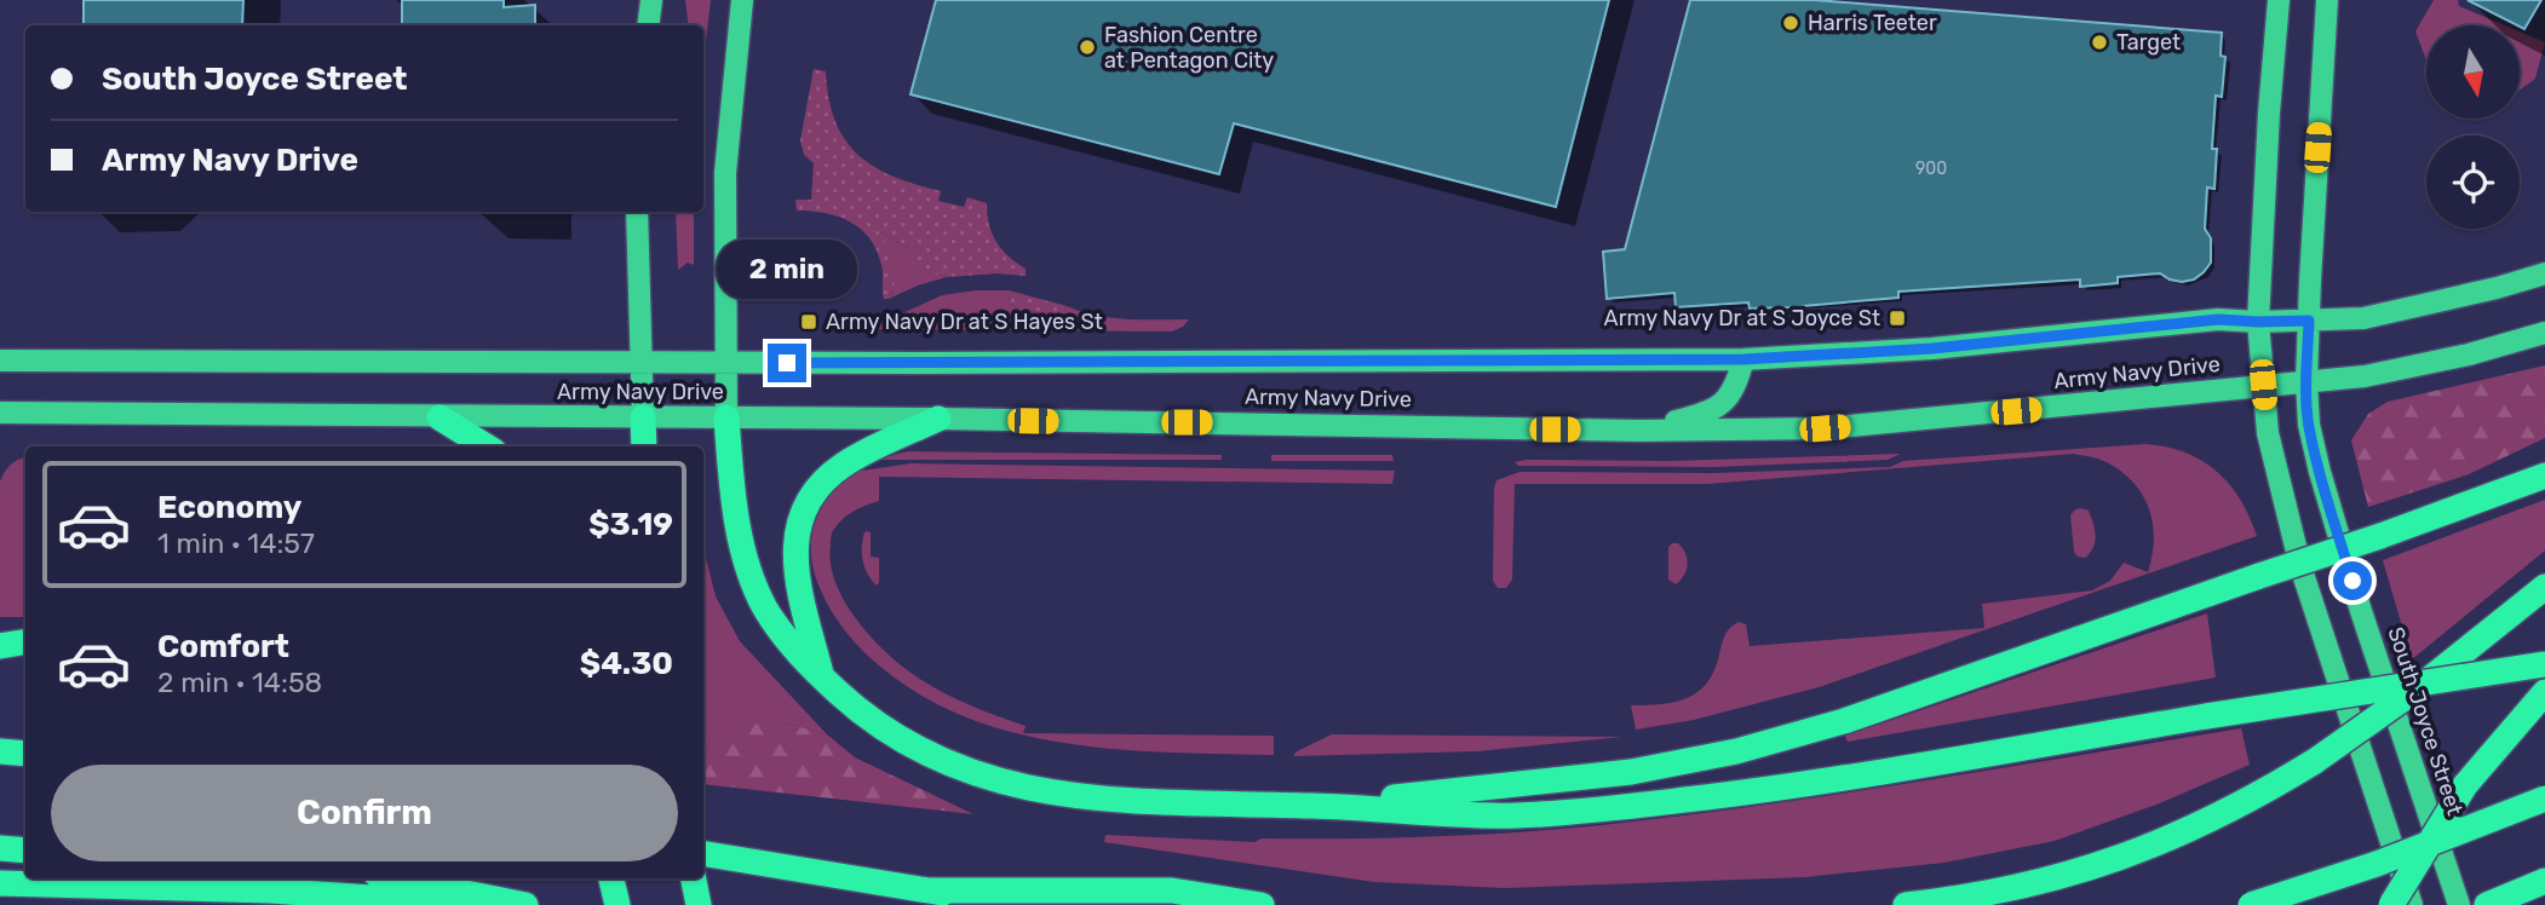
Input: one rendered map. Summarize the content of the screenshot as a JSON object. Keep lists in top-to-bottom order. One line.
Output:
{"streets":{"main road":["Army Navy Drive","South Joyce Street"]},"crossings":[["Army Navy Drive","South Joyce Street"]],"places":{"other":["Harris Teeter","Target","Fashion Centre at Pentagon City"],"transit":["Army Navy Dr at S Joyce St","Army Navy Dr at S Hayes St"]},"house_numbers":["900"],"north":"bottom","page":{"banner":["South Joyce Street","Army Navy Drive"],"bubble":"2 min","list":[{"name":"Economy","note":"1 min · 14:57","value":"$3.19"},{"name":"Comfort","note":"2 min · 14:58","value":"$4.30"}],"buttons":"Confirm"}}
